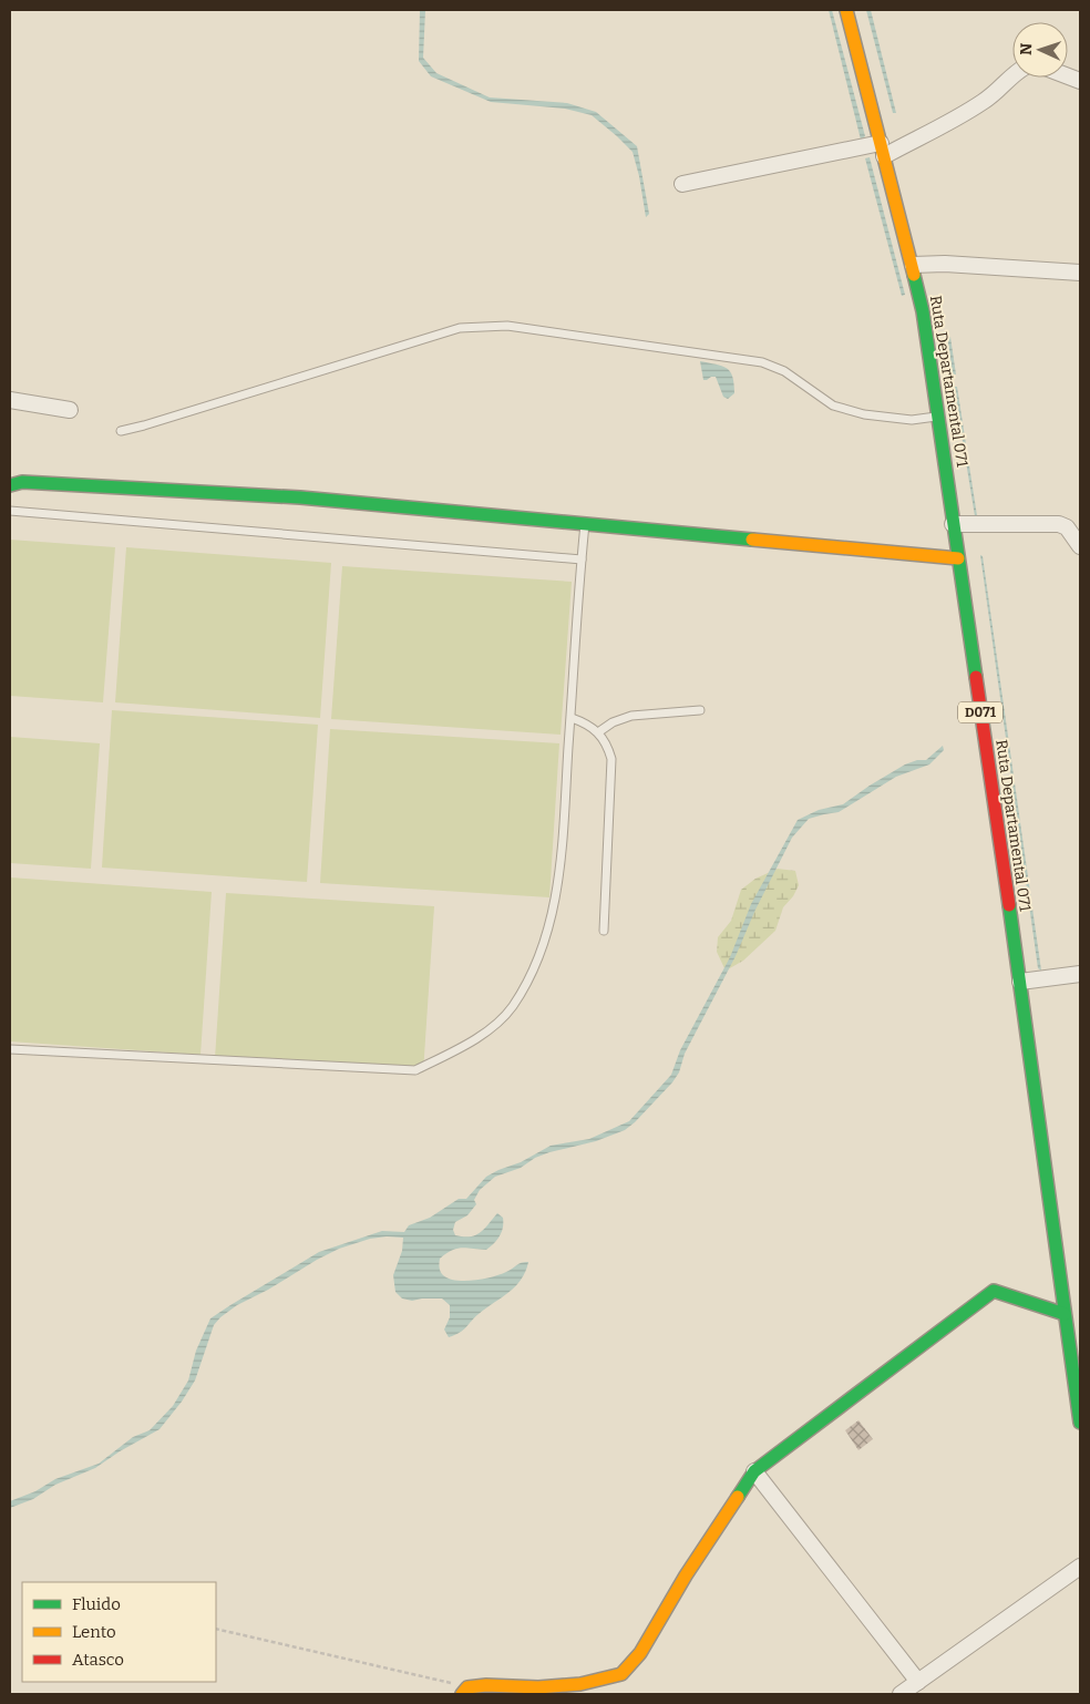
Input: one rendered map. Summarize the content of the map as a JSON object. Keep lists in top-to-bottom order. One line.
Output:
{"streets":{"street":["Ruta Departamental 071","D071"]},"legend":["Fluido","Lento","Atasco"],"north":"left"}
